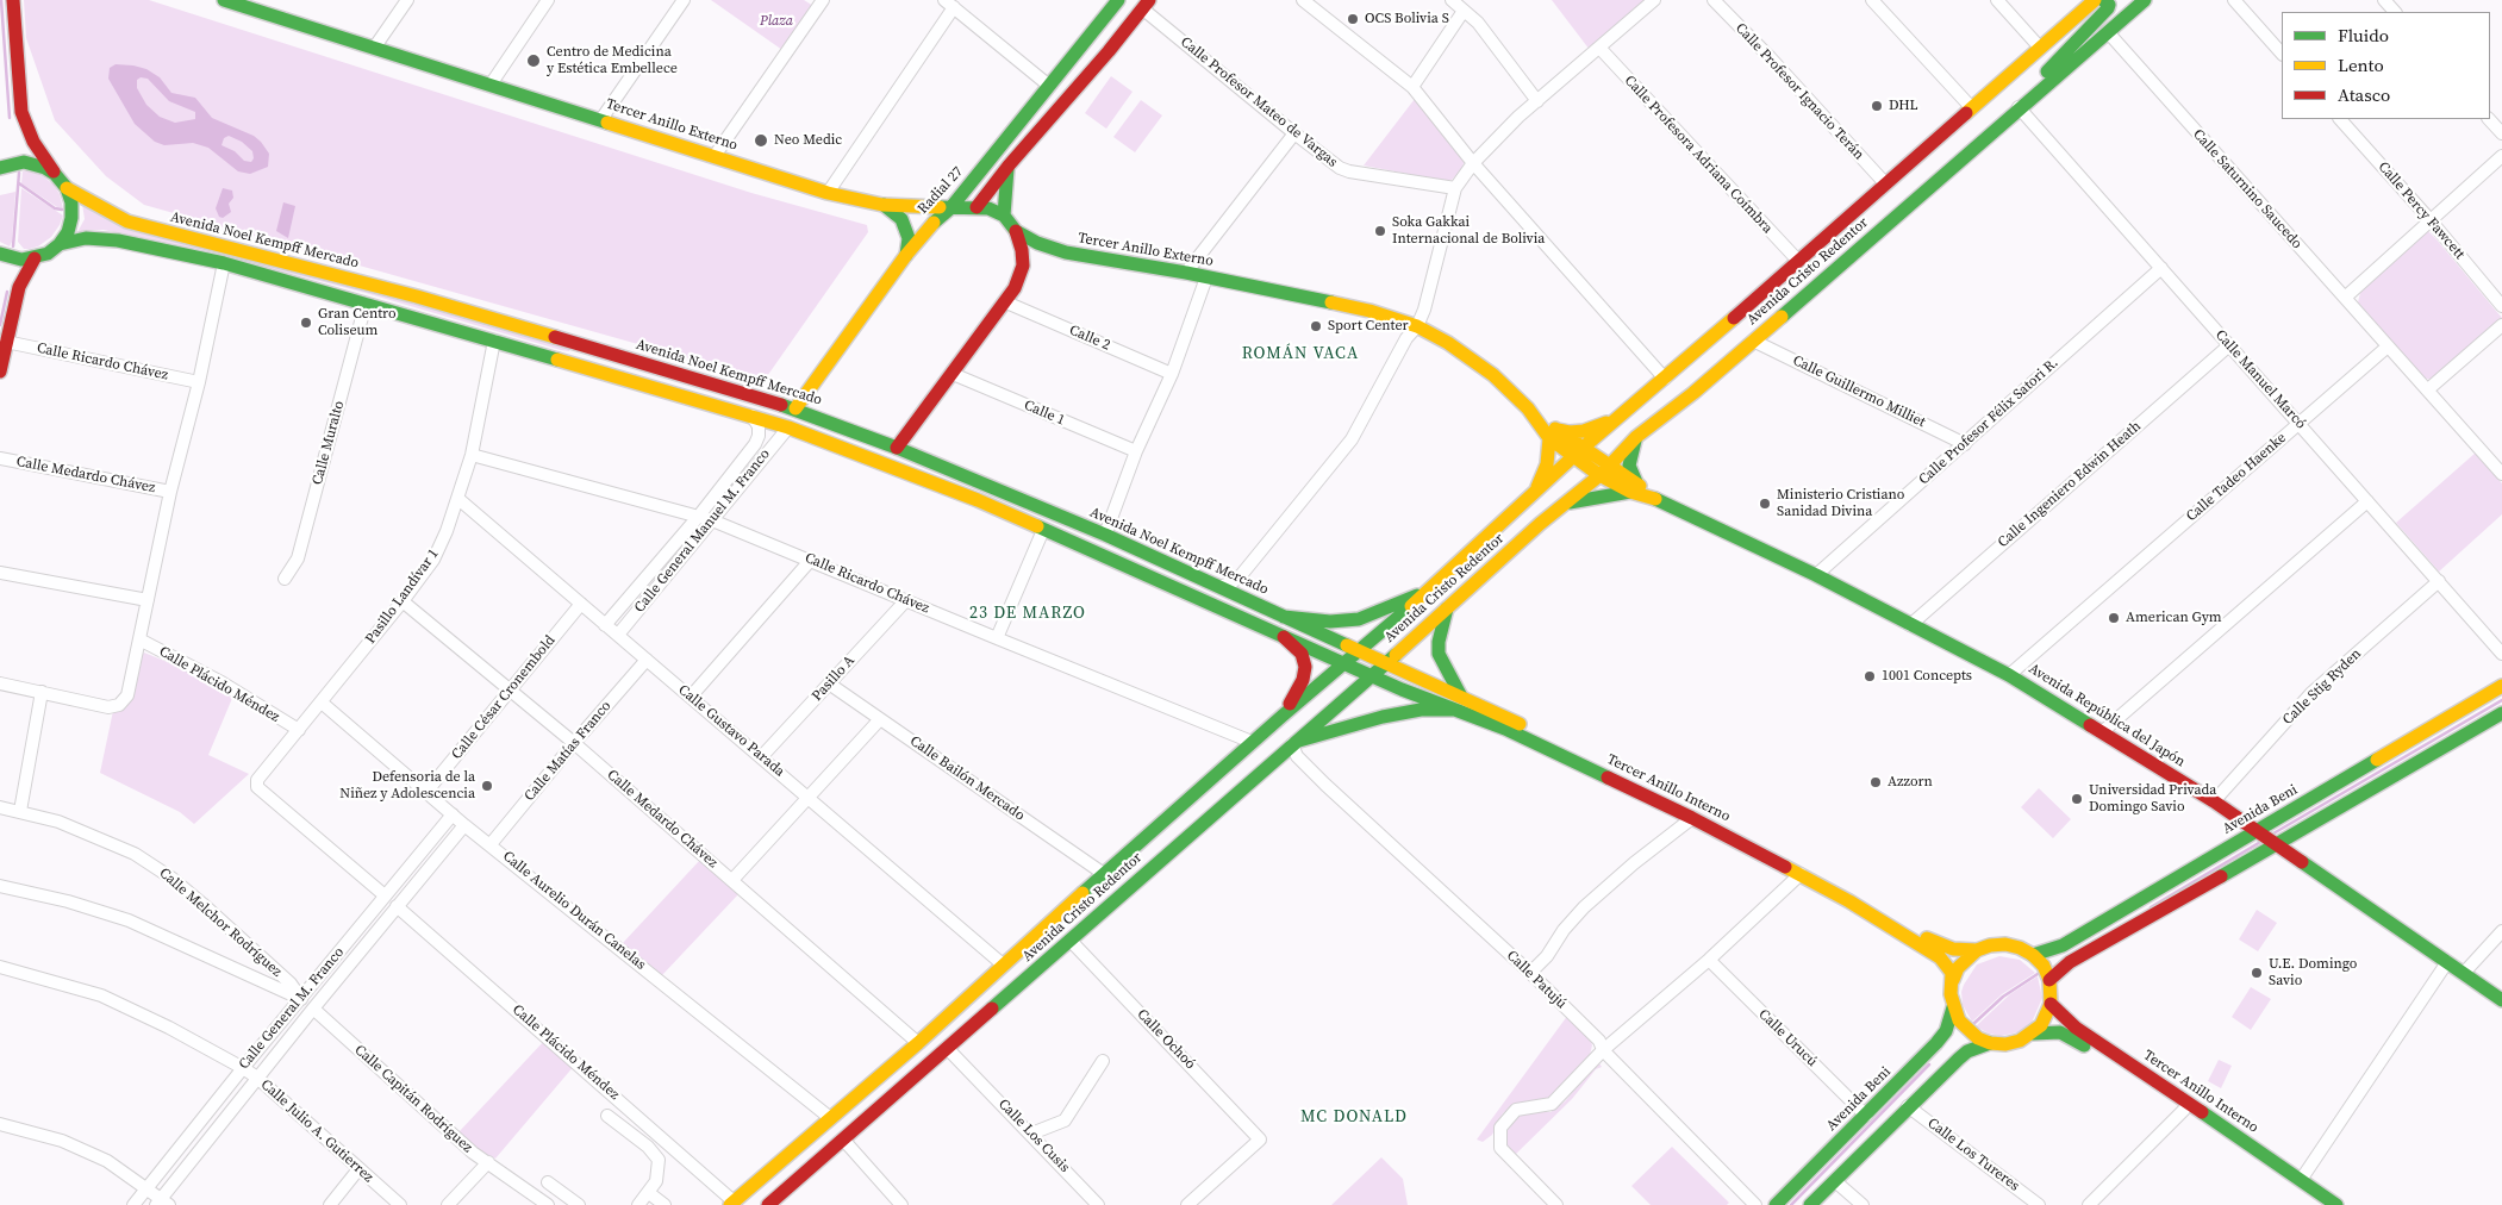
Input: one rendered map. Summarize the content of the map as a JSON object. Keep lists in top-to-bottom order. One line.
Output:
{"streets":{"main road":["Tercer Anillo Externo","Radial 27","Avenida Noel Kempff Mercado","Avenida Cristo Redentor","Avenida República del Japón","Tercer Anillo Interno","Avenida Beni"],"street":["Calle Profesor Ignacio Terán","Calle Profesor Mateo de Vargas","Calle Profesora Adriana Coímbra","Calle Saturnino Saucedo","Calle Percy Fawcett","Calle 2","Calle Ricardo Chávez","Calle Manuel Marcó","Calle Guillermo Milliet","Calle 1","Calle Profesor Félix Satori R.","Calle Muralto","Calle Medardo Chávez","Calle Tadeo Haenke","Calle Ingeniero Edwin Heath","Calle General Manuel M. Franco","Pasillo Landívar 1","Pasillo A","Calle Plácido Méndez","Calle Stig Ryden","Calle César Cronembold","Calle Gustavo Parada","Calle Matías Franco","Calle Bailón Mercado","Calle Aurelio Durán Canelas","Calle Melchor Rodríguez","Calle Patujú","Calle General M. Franco","Calle Urucú","Calle Ochoó","Calle Capitán Rodríguez","Calle Julio A. Gutierrez","Calle Los Cusis","Calle Los Tureres"]},"crossings":[["Calle Profesor Ignacio Terán","Avenida Cristo Redentor"],["Tercer Anillo Externo","Radial 27"],["Tercer Anillo Externo","Avenida Cristo Redentor"],["Tercer Anillo Externo","Avenida República del Japón"],["Calle Profesora Adriana Coímbra","Avenida Cristo Redentor"],["Calle Saturnino Saucedo","Avenida Cristo Redentor"],["Calle Saturnino Saucedo","Calle Tadeo Haenke"],["Radial 27","Avenida Noel Kempff Mercado"],["Avenida Noel Kempff Mercado","Avenida Cristo Redentor"],["Avenida Noel Kempff Mercado","Tercer Anillo Interno"],["Avenida Cristo Redentor","Calle Ricardo Chávez"],["Avenida Cristo Redentor","Calle Manuel Marcó"],["Avenida Cristo Redentor","Calle Guillermo Milliet"],["Avenida Cristo Redentor","Calle Medardo Chávez"],["Avenida Cristo Redentor","Calle Plácido Méndez"],["Avenida Cristo Redentor","Calle Gustavo Parada"],["Avenida Cristo Redentor","Calle Bailón Mercado"],["Avenida Cristo Redentor","Tercer Anillo Interno"],["Avenida Cristo Redentor","Calle Aurelio Durán Canelas"],["Avenida Cristo Redentor","Calle Patujú"],["Avenida Cristo Redentor","Calle Ochoó"],["Avenida Cristo Redentor","Calle Los Cusis"],["Calle Ricardo Chávez","Calle General Manuel M. Franco"],["Calle Ricardo Chávez","Pasillo Landívar 1"],["Calle Ricardo Chávez","Pasillo A"],["Calle Manuel Marcó","Calle Profesor Félix Satori R."],["Calle Manuel Marcó","Calle Tadeo Haenke"],["Calle Manuel Marcó","Calle Ingeniero Edwin Heath"],["Calle Manuel Marcó","Calle Stig Ryden"],["Calle Guillermo Milliet","Calle Profesor Félix Satori R."],["Calle Profesor Félix Satori R.","Avenida República del Japón"],["Calle Medardo Chávez","Pasillo Landívar 1"],["Calle Medardo Chávez","Calle César Cronembold"],["Calle Medardo Chávez","Calle Matías Franco"],["Calle Tadeo Haenke","Avenida República del Japón"],["Calle Ingeniero Edwin Heath","Avenida República del Japón"],["Calle General Manuel M. Franco","Calle Gustavo Parada"],["Pasillo Landívar 1","Calle Plácido Méndez"],["Pasillo Landívar 1","Calle Gustavo Parada"],["Pasillo Landívar 1","Calle Aurelio Durán Canelas"],["Pasillo Landívar 1","Calle General M. Franco"],["Pasillo A","Calle Gustavo Parada"],["Pasillo A","Calle Bailón Mercado"],["Calle Plácido Méndez","Calle General M. Franco"],["Calle Stig Ryden","Avenida República del Japón"],["Calle César Cronembold","Calle Gustavo Parada"],["Calle César Cronembold","Calle Aurelio Durán Canelas"],["Avenida República del Japón","Avenida Beni"],["Calle Gustavo Parada","Calle Matías Franco"],["Calle Matías Franco","Calle Aurelio Durán Canelas"],["Tercer Anillo Interno","Avenida Beni"],["Avenida Beni","Calle Urucú"],["Calle Aurelio Durán Canelas","Calle General M. Franco"],["Calle Melchor Rodríguez","Calle General M. Franco"],["Calle General M. Franco","Calle Capitán Rodríguez"],["Calle General M. Franco","Calle Julio A. Gutierrez"]],"districts":["ROMÁN VACA","23 DE MARZO","MC DONALD"],"parks":["Plaza"],"places":["OCS Bolivia S","Centro de Medicina y Estética Embellece","DHL","Neo Medic","Soka Gakkai Internacional de Bolivia","Gran Centro Coliseum","Sport Center","Ministerio Cristiano Sanidad Divina","American Gym","1001 Concepts","Azzorn","Defensoria de la Niñez y Adolescencia","Universidad Privada Domingo Savio","U.E. Domingo Savio"],"legend":["Fluido","Lento","Atasco"]}
